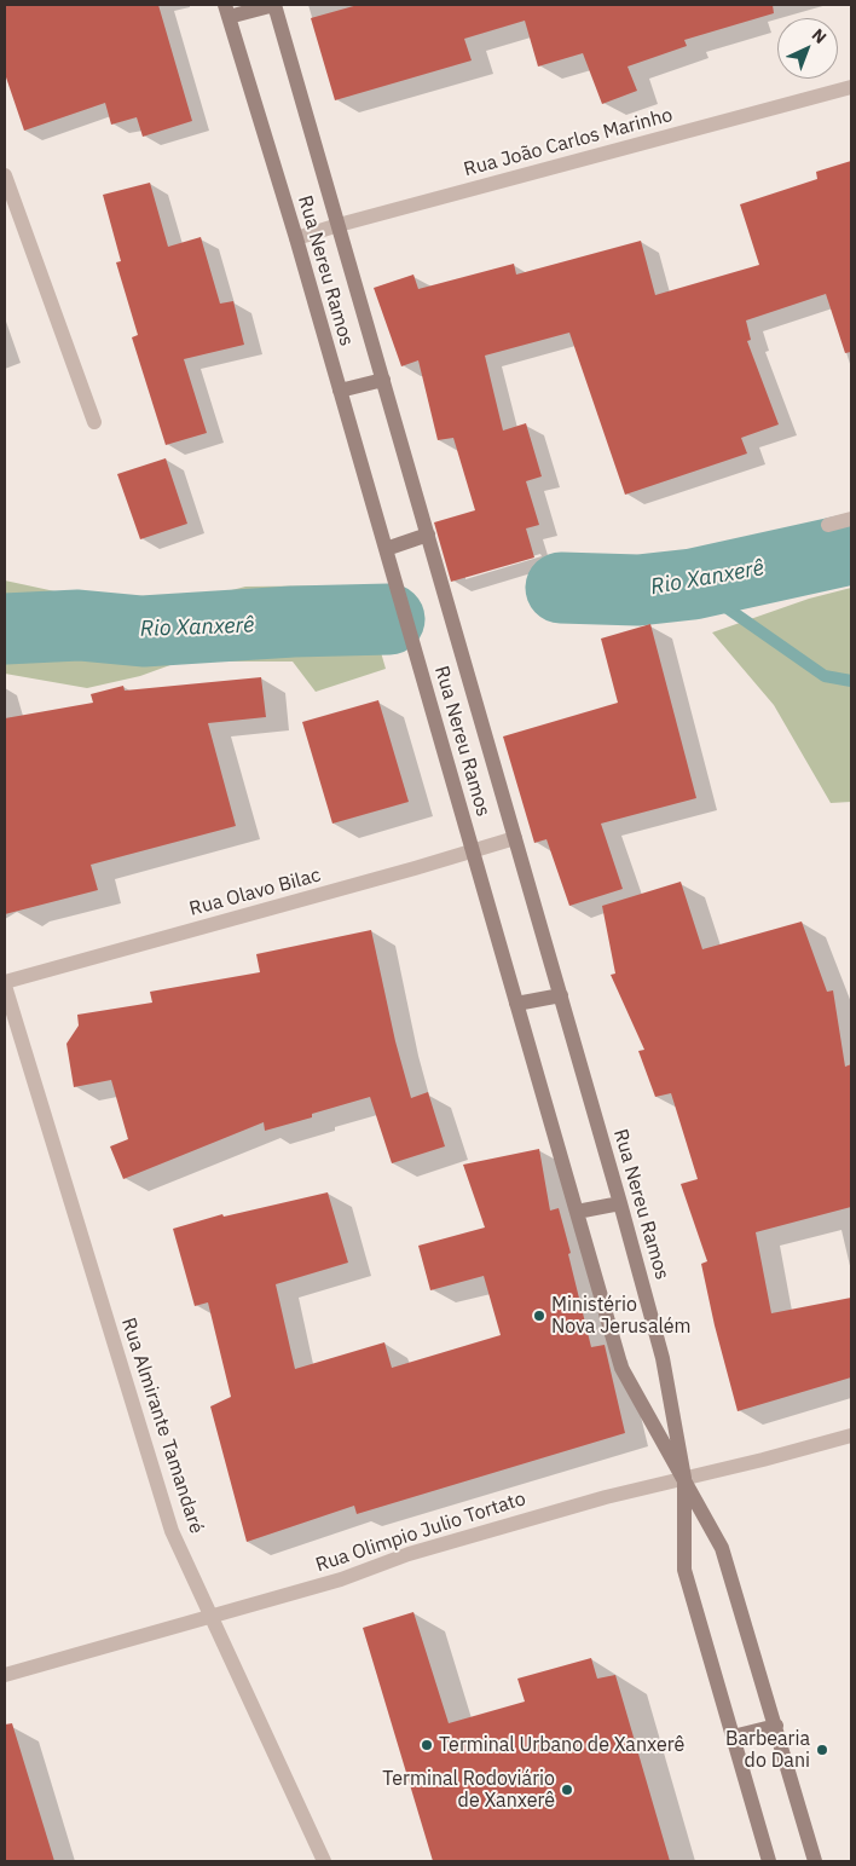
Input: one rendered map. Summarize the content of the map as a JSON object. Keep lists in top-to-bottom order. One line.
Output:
{"streets":{"street":["Rua João Carlos Marinho","Rua Nereu Ramos","Rua Olavo Bilac","Rua Almirante Tamandaré","Rua Olimpio Julio Tortato"]},"crossings":[["Rua João Carlos Marinho","Rua Nereu Ramos"],["Rua Nereu Ramos","Rua Olavo Bilac"],["Rua Nereu Ramos","Rua Olimpio Julio Tortato"],["Rua Olavo Bilac","Rua Almirante Tamandaré"],["Rua Almirante Tamandaré","Rua Olimpio Julio Tortato"]],"water":["Rio Xanxerê"],"places":["Ministério Nova Jerusalém","Terminal Urbano de Xanxerê","Barbearia do Dani","Terminal Rodoviário de Xanxerê"],"north":"top right"}
